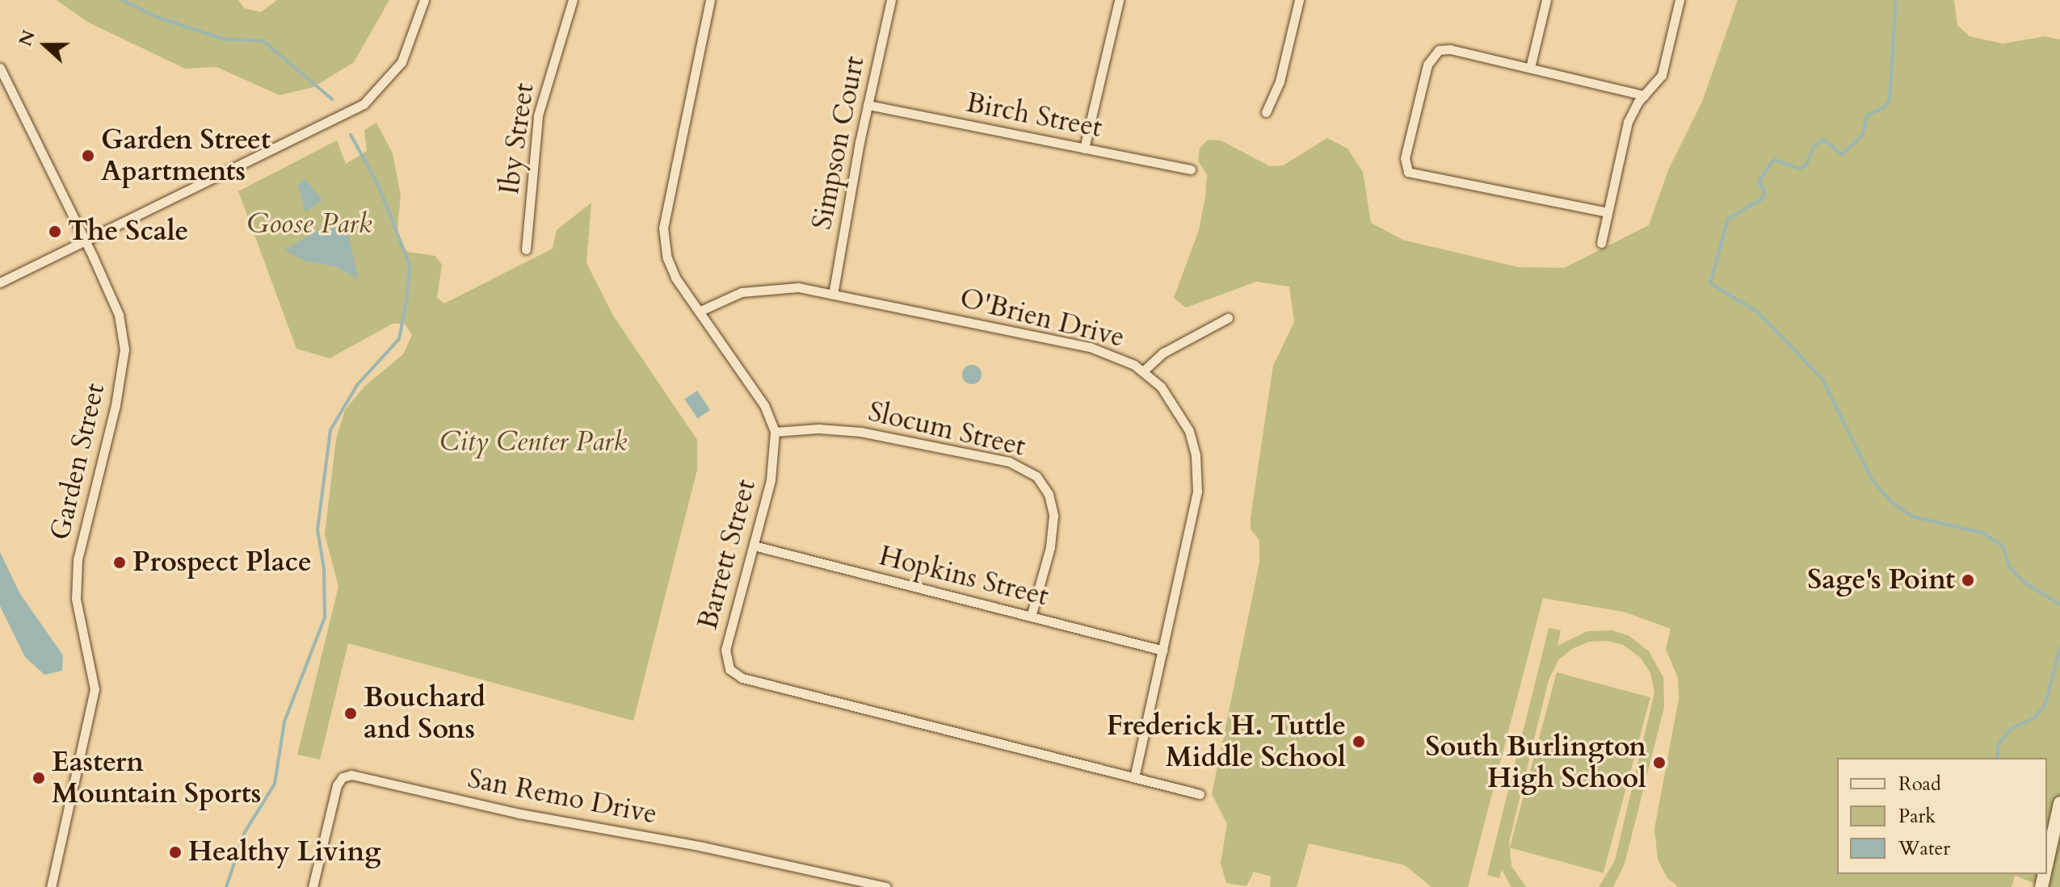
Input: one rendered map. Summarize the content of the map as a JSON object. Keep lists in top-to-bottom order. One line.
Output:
{"streets":{"street":["Birch Street","Iby Street","Simpson Court","O'Brien Drive","Slocum Street","Garden Street","Barrett Street","Hopkins Street","San Remo Drive"]},"crossings":[["Birch Street","Simpson Court"],["Simpson Court","O'Brien Drive"],["O'Brien Drive","Barrett Street"],["O'Brien Drive","Hopkins Street"],["Slocum Street","Barrett Street"],["Slocum Street","Hopkins Street"],["Barrett Street","Hopkins Street"]],"parks":["Goose Park","City Center Park"],"places":["Garden Street Apartments","The Scale","Prospect Place","Sage's Point","Bouchard and Sons","Frederick H. Tuttle Middle School","South Burlington High School","Eastern Mountain Sports","Healthy Living"],"legend":["Road","Park","Water"],"north":"left"}
